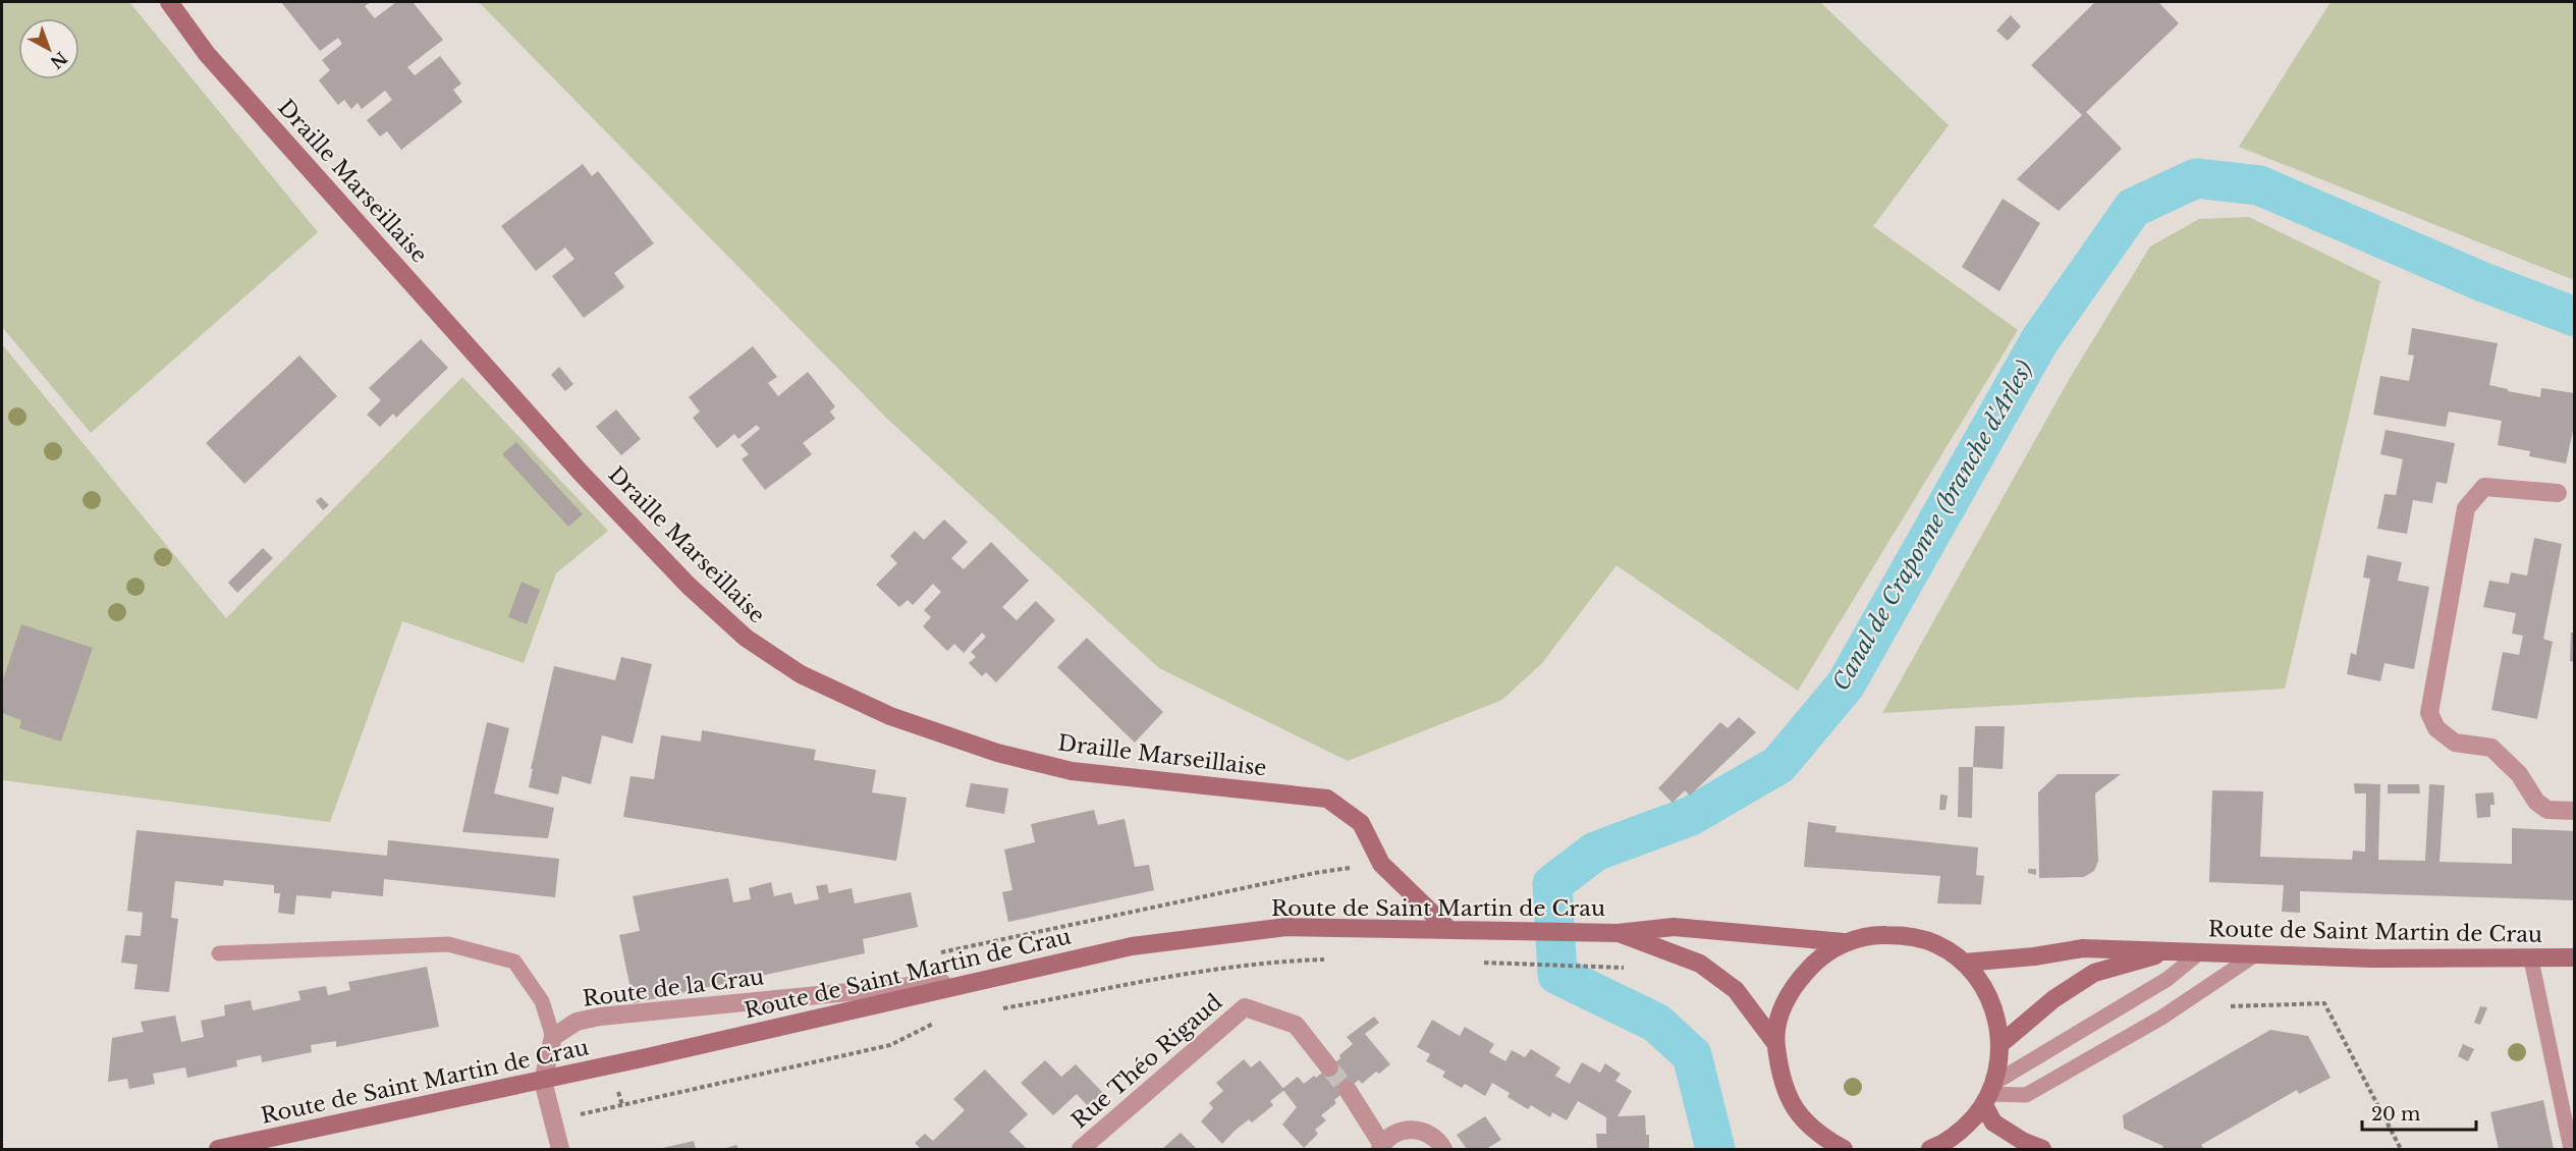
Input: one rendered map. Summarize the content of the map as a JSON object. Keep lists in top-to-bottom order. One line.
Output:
{"streets":{"main road":["Draille Marseillaise","Route de Saint Martin de Crau"],"street":["Route de la Crau","Rue Théo Rigaud"]},"crossings":[["Draille Marseillaise","Route de Saint Martin de Crau"],["Route de Saint Martin de Crau","Route de la Crau"]],"water":["Canal de Craponne (branche d'Arles)"],"scale_bar":"20 m","north":"bottom right"}
